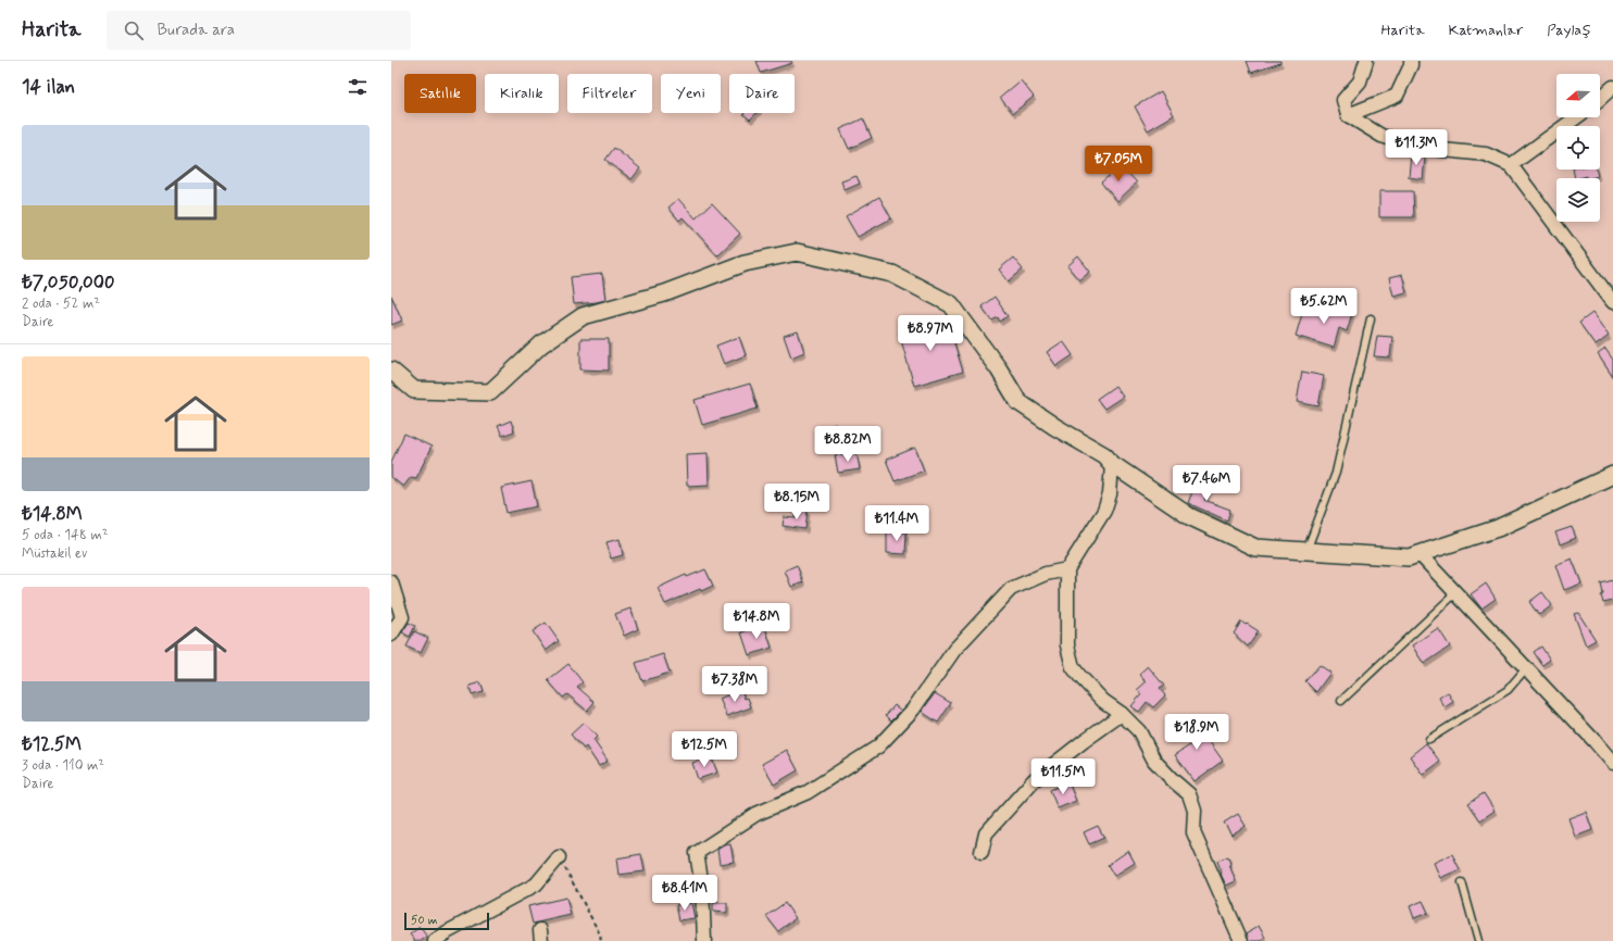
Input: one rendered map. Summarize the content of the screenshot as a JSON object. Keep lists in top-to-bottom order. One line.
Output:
{"scale_bar":"50 m","north":"left","page":{"header":"Harita","search":"Burada ara","nav":["Harita","Katmanlar","Paylaş"],"heading":"14 ilan","chip":["Satılık","Kiralık","Filtreler","Yeni","Daire"],"list":[{"name":"₺7,050,000","note":"2 oda · 52 m² · Daire"},{"name":"₺14.8M","note":"5 oda · 148 m² · Müstakil ev"},{"name":"₺12.5M","note":"3 oda · 110 m² · Daire"}],"price":["₺11.3M","₺7.05M","₺5.62M","₺8.97M","₺8.82M","₺7.46M","₺8.15M","₺11.4M","₺14.8M","₺7.38M","₺18.9M","₺12.5M","₺11.5M","₺8.41M"],"scale":"50 m"}}
